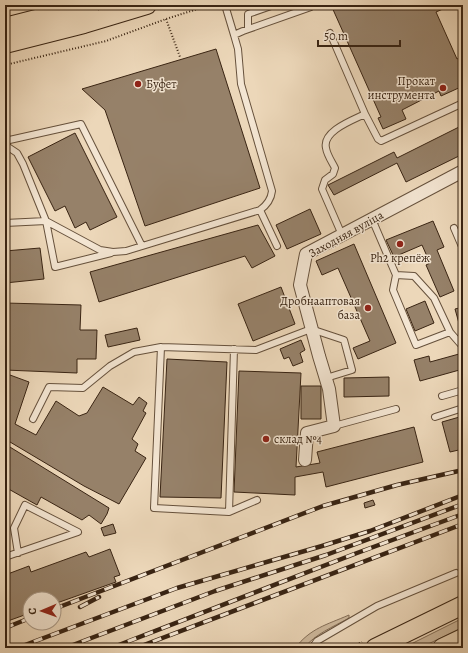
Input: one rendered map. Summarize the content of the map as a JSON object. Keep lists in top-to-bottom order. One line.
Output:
{"streets":{"street":["Заходняя вуліца"]},"places":["Буфет","Прокат инструмента","Ph2 крепёж","Дробнааптовая база","склад №4"],"scale_bar":"50 m","north":"left"}
